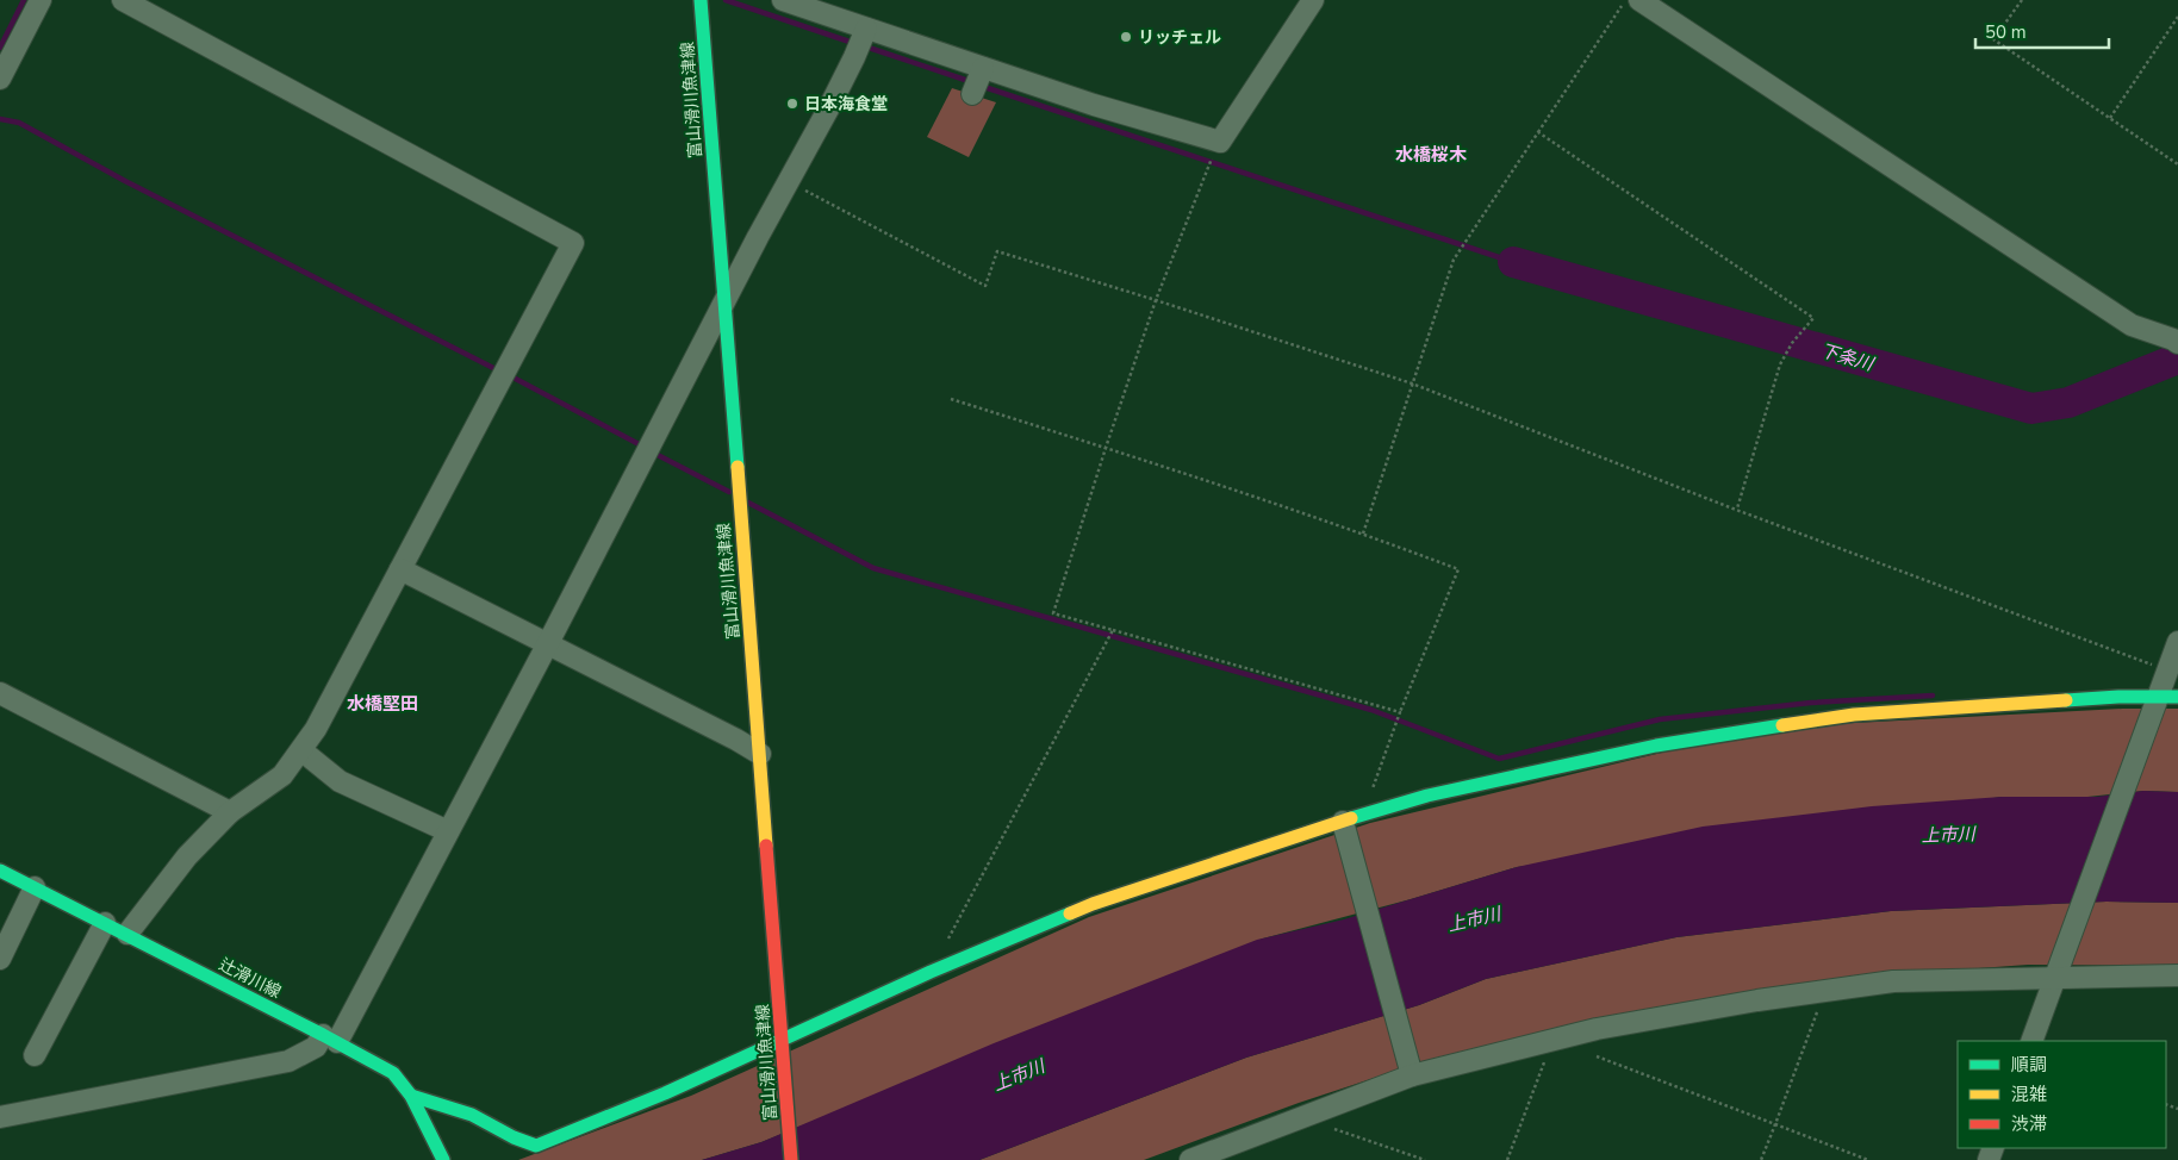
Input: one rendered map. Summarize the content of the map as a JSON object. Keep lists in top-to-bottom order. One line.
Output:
{"streets":{"street":["富山滑川魚津線","辻滑川線"]},"districts":["水橋桜木","水橋堅田"],"water":["下条川","上市川"],"places":["リッチェル","日本海食堂"],"legend":["順調","混雑","渋滞"],"scale_bar":"50 m"}
